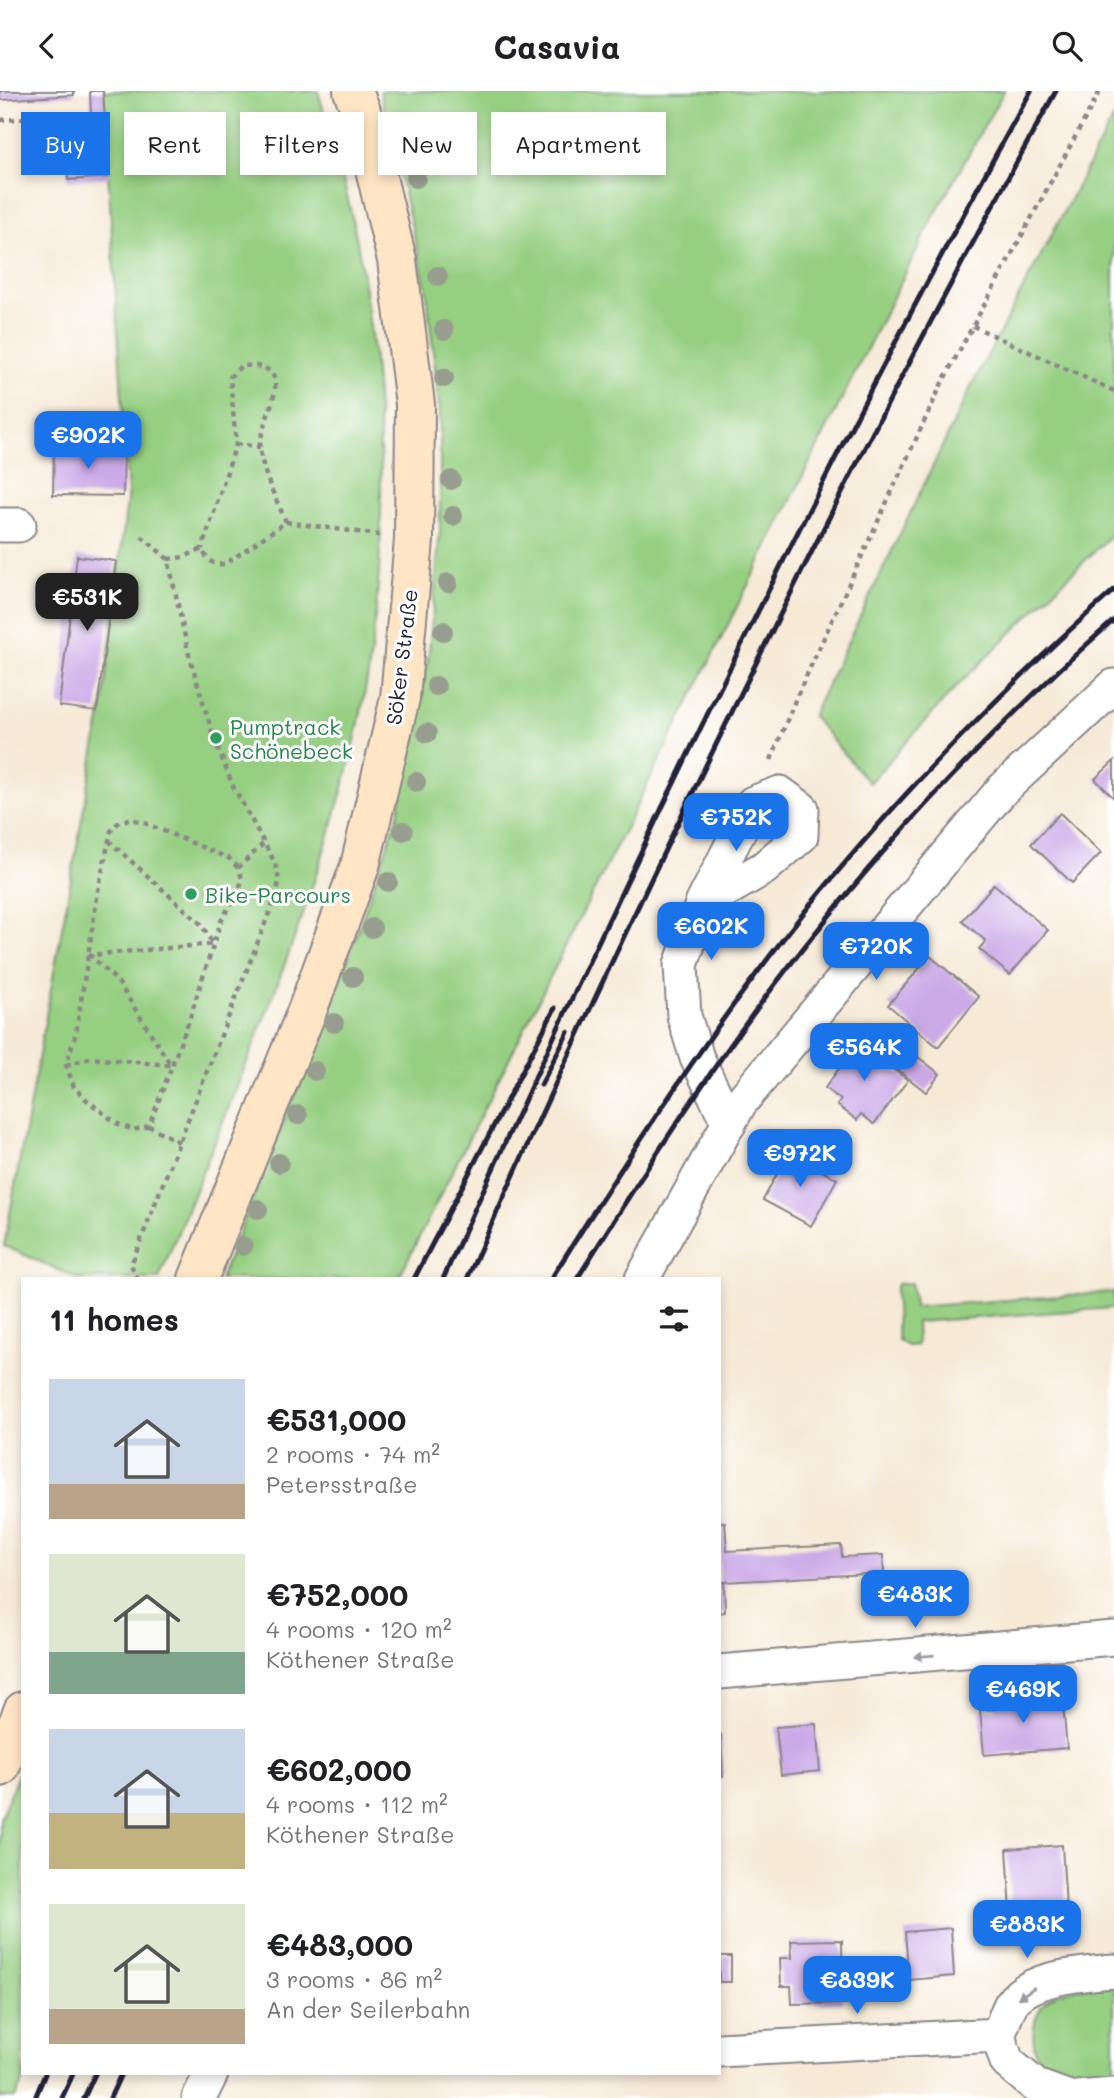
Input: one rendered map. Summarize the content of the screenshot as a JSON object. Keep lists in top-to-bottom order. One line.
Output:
{"streets":{"street":["Söker Straße"]},"places":["Pumptrack Schönebeck","Bike-Parcours"],"page":{"header":"Casavia","chip":["Buy","Rent","Filters","New","Apartment"],"price":["€902K","€531K","€752K","€602K","€720K","€564K","€972K","€483K","€469K","€883K","€839K"],"heading":"11 homes","list":[{"name":"€531,000","note":"2 rooms · 74 m² · Petersstraße"},{"name":"€752,000","note":"4 rooms · 120 m² · Köthener Straße"},{"name":"€602,000","note":"4 rooms · 112 m² · Köthener Straße"},{"name":"€483,000","note":"3 rooms · 86 m² · An der Seilerbahn"}]}}
